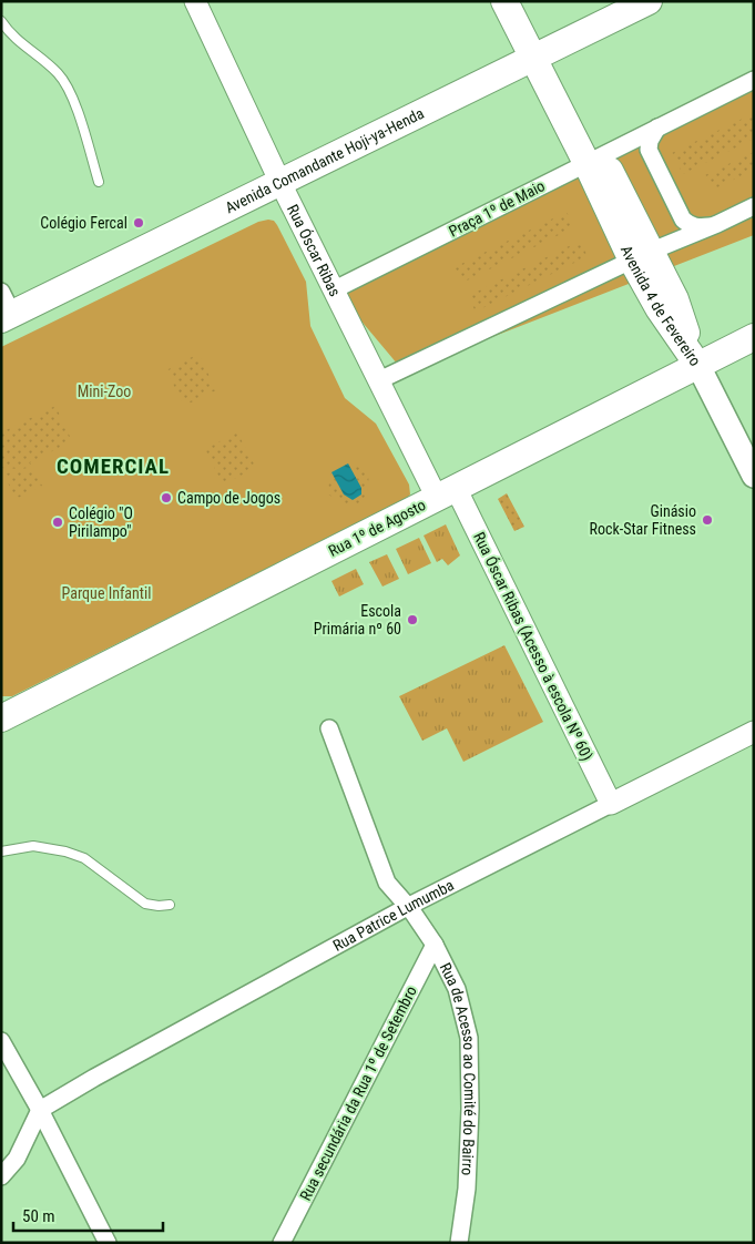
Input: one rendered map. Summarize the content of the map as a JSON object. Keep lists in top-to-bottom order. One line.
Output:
{"streets":{"main road":["Avenida Comandante Hoji-ya-Henda","Avenida 4 de Fevereiro","Rua 1º de Agosto"],"street":["Praça 1º de Maio","Rua Óscar Ribas","Rua Óscar Ribas (Acesso à escola Nº 60)","Rua Patrice Lumumba","Rua de Acesso ao Comité do Bairro","Rua secundária da Rua 1º de Setembro"]},"crossings":[["Avenida Comandante Hoji-ya-Henda","Rua Óscar Ribas"],["Avenida Comandante Hoji-ya-Henda","Avenida 4 de Fevereiro"],["Praça 1º de Maio","Rua Óscar Ribas"],["Praça 1º de Maio","Avenida 4 de Fevereiro"],["Rua Óscar Ribas","Rua 1º de Agosto"],["Rua Óscar Ribas","Rua Óscar Ribas (Acesso à escola Nº 60)"],["Avenida 4 de Fevereiro","Rua 1º de Agosto"],["Rua 1º de Agosto","Rua Óscar Ribas (Acesso à escola Nº 60)"],["Rua Óscar Ribas (Acesso à escola Nº 60)","Rua Patrice Lumumba"],["Rua Patrice Lumumba","Rua de Acesso ao Comité do Bairro"],["Rua de Acesso ao Comité do Bairro","Rua secundária da Rua 1º de Setembro"]],"districts":["COMERCIAL"],"parks":["Mini-Zoo","Parque Infantil"],"places":["Colégio Fercal","Campo de Jogos","Ginásio Rock-Star Fitness","Colégio \"O Pirilampo\"","Escola Primária nº 60"],"scale_bar":"50 m"}
